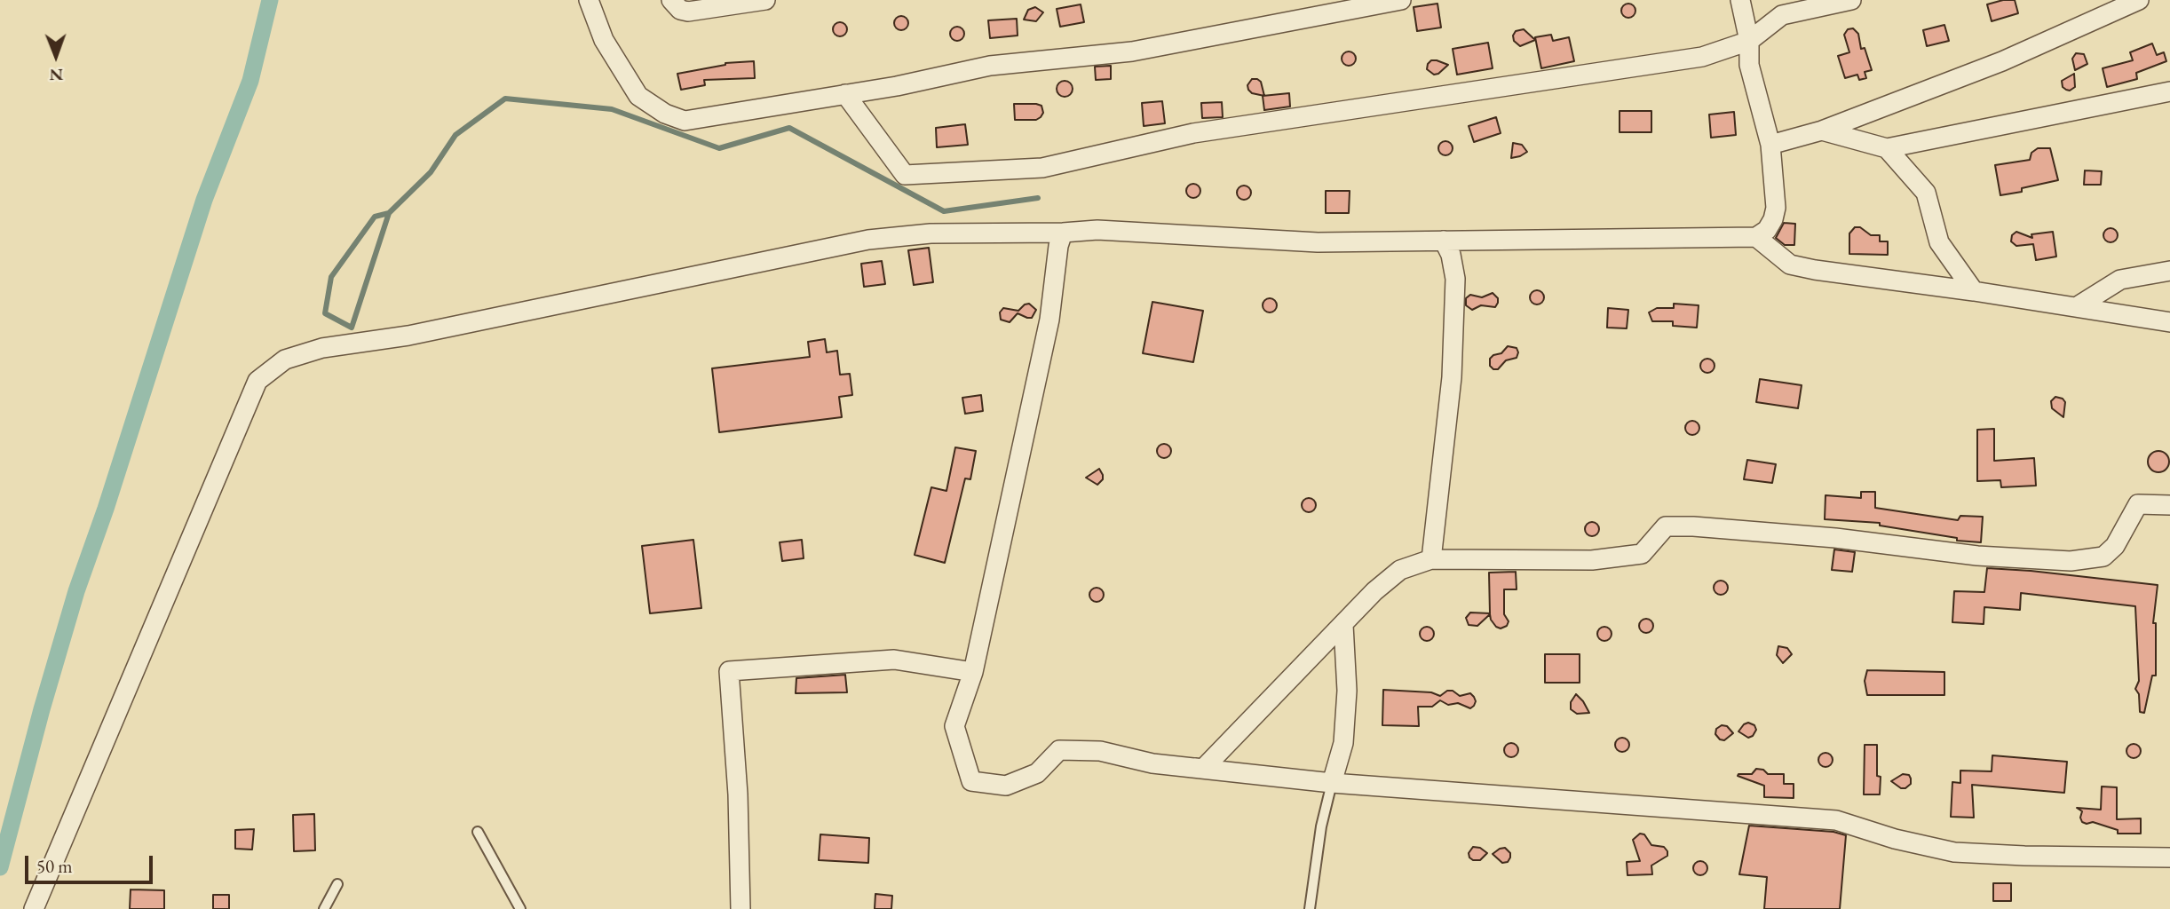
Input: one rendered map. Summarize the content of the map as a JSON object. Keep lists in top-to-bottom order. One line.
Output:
{"scale_bar":"50 m","north":"bottom"}
